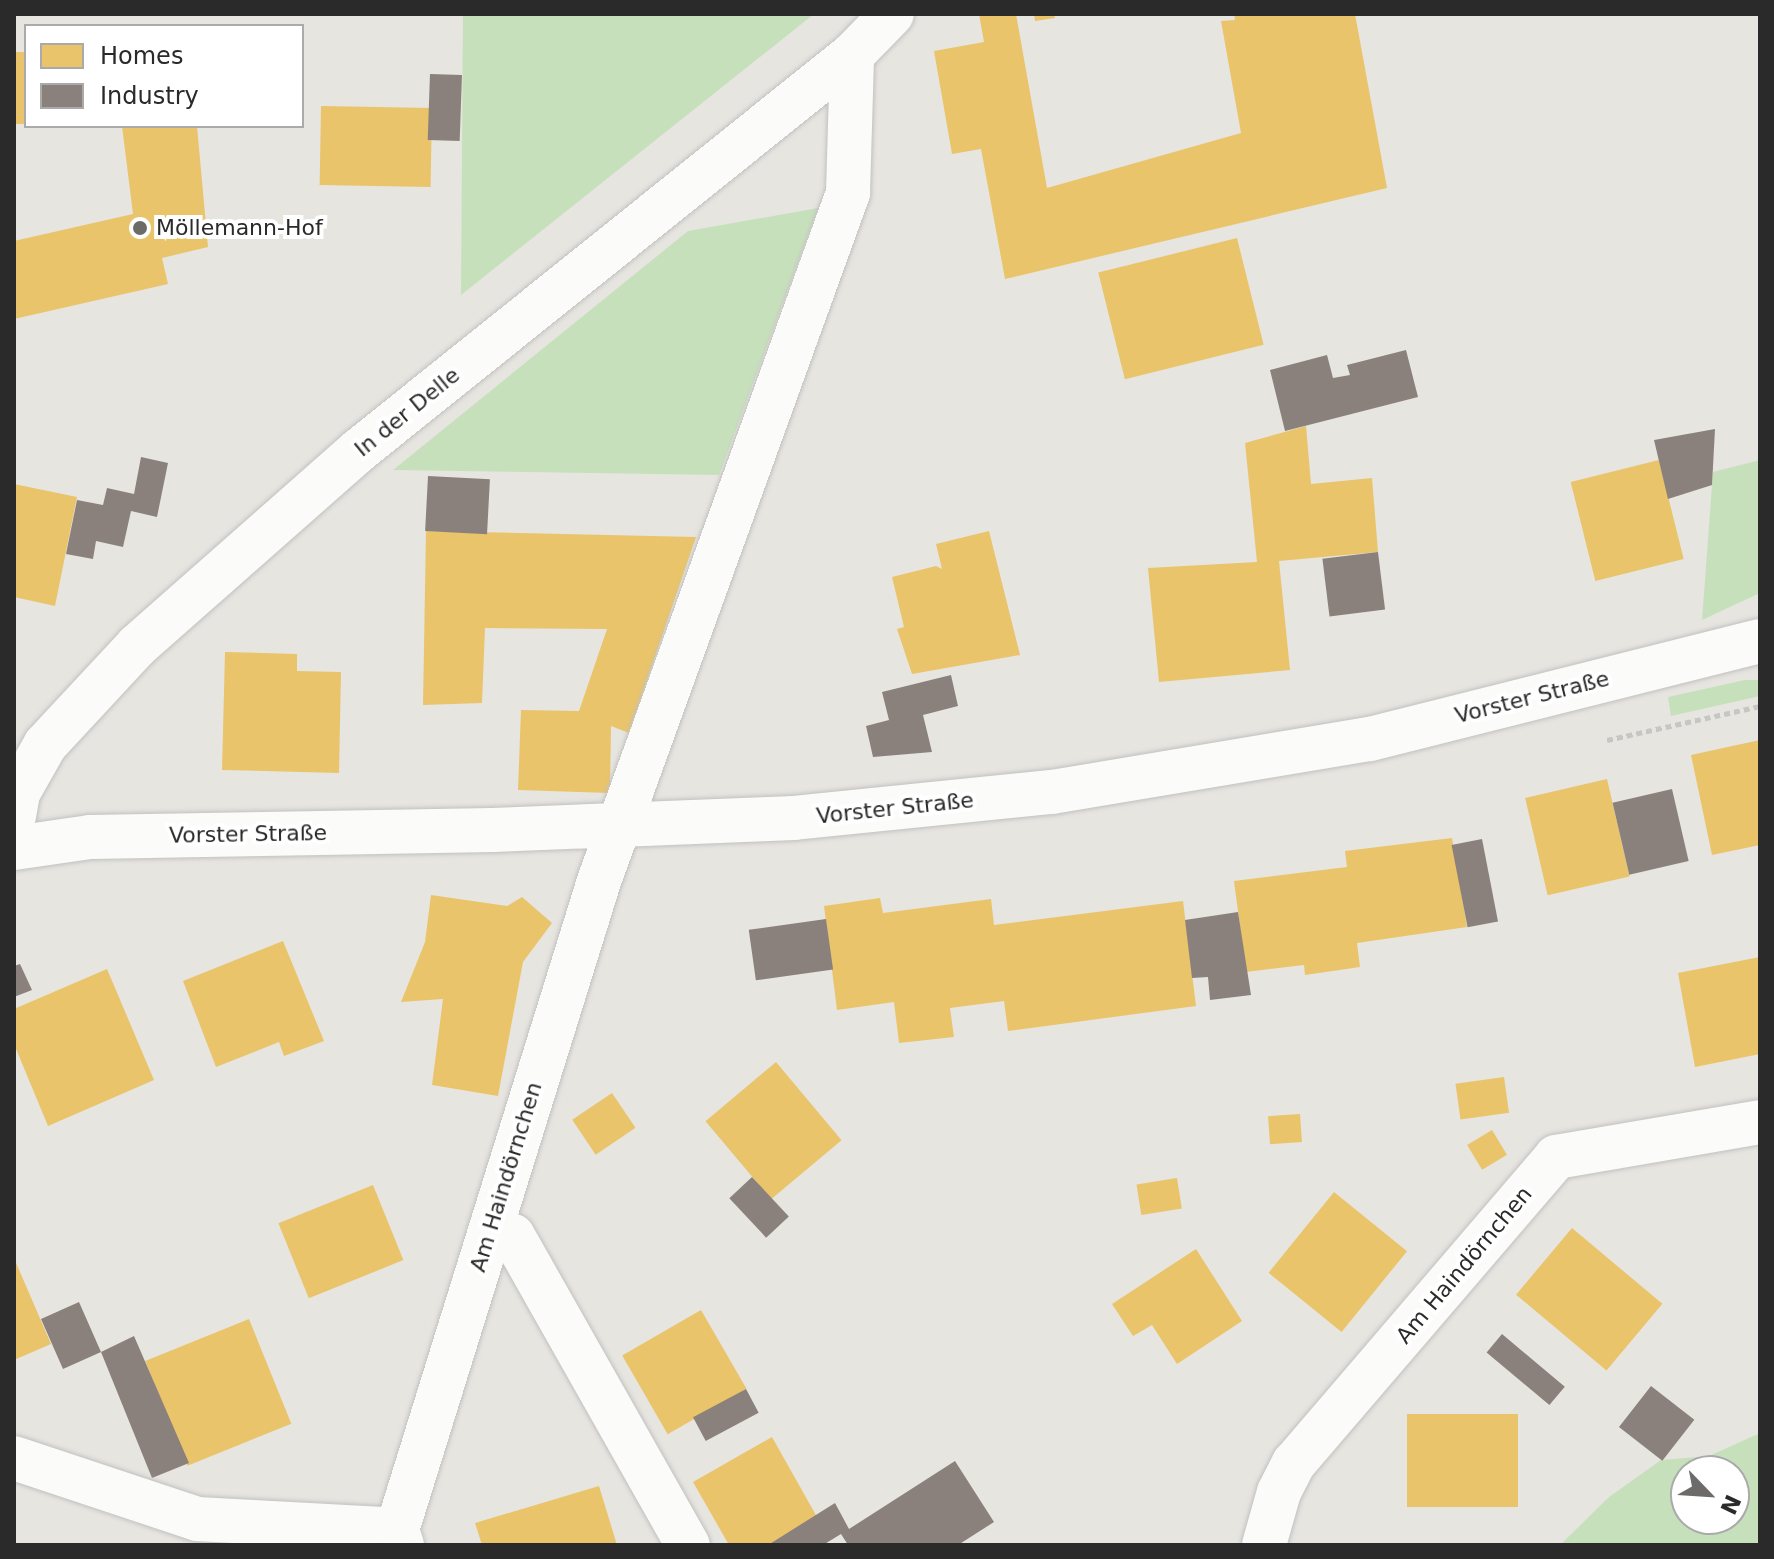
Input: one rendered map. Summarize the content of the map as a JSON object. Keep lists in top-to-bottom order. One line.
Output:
{"streets":{"street":["In der Delle","Vorster Straße","Am Haindörnchen"]},"crossings":[["Vorster Straße","Am Haindörnchen"]],"places":["Möllemann-Hof"],"legend":["Homes","Industry"],"north":"bottom right"}
